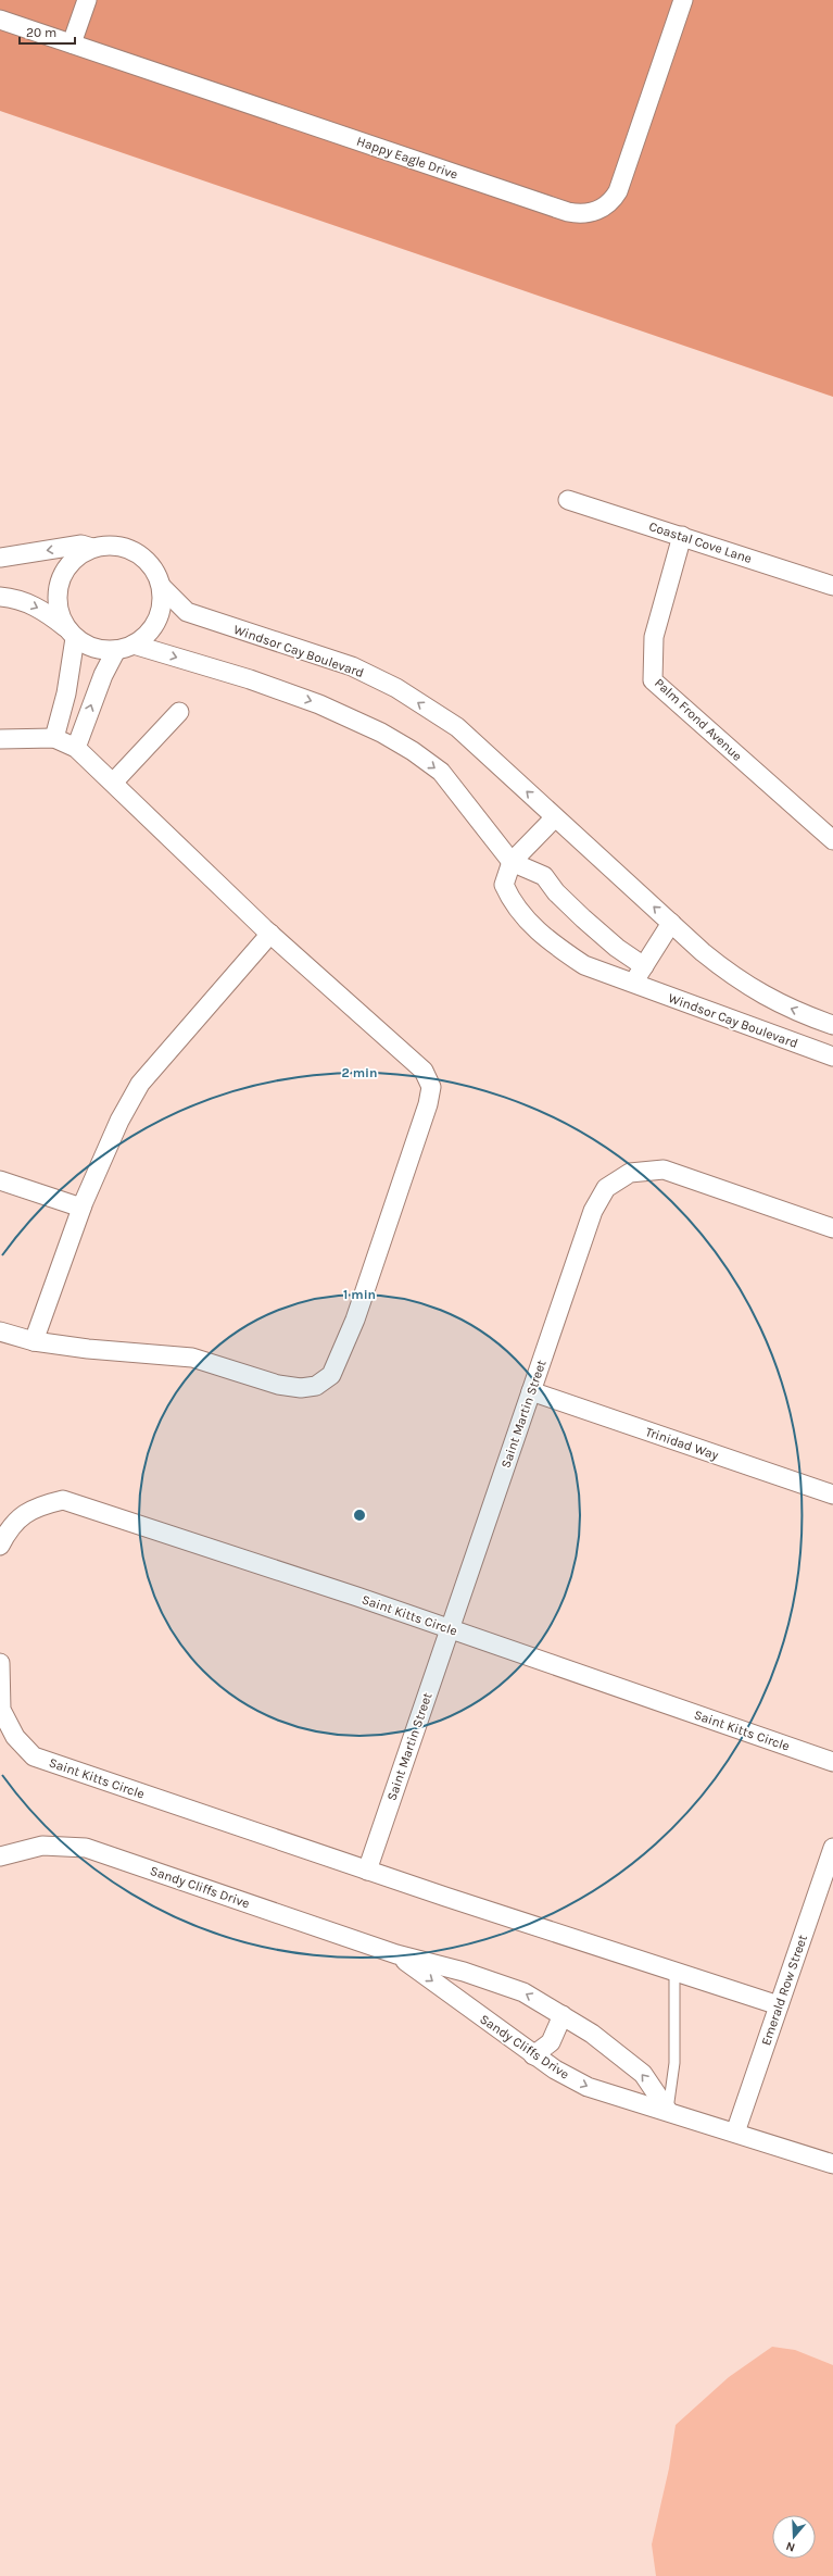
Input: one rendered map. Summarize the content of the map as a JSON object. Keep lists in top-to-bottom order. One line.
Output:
{"streets":{"street":["Happy Eagle Drive","Coastal Cove Lane","Windsor Cay Boulevard","Palm Frond Avenue","Saint Martin Street","Trinidad Way","Saint Kitts Circle","Sandy Cliffs Drive","Emerald Row Street"]},"crossings":[["Coastal Cove Lane","Palm Frond Avenue"],["Saint Martin Street","Trinidad Way"],["Saint Martin Street","Saint Kitts Circle"],["Saint Kitts Circle","Emerald Row Street"],["Sandy Cliffs Drive","Emerald Row Street"]],"scale_bar":"20 m","north":"bottom","rings":["2 min","1 min"]}
